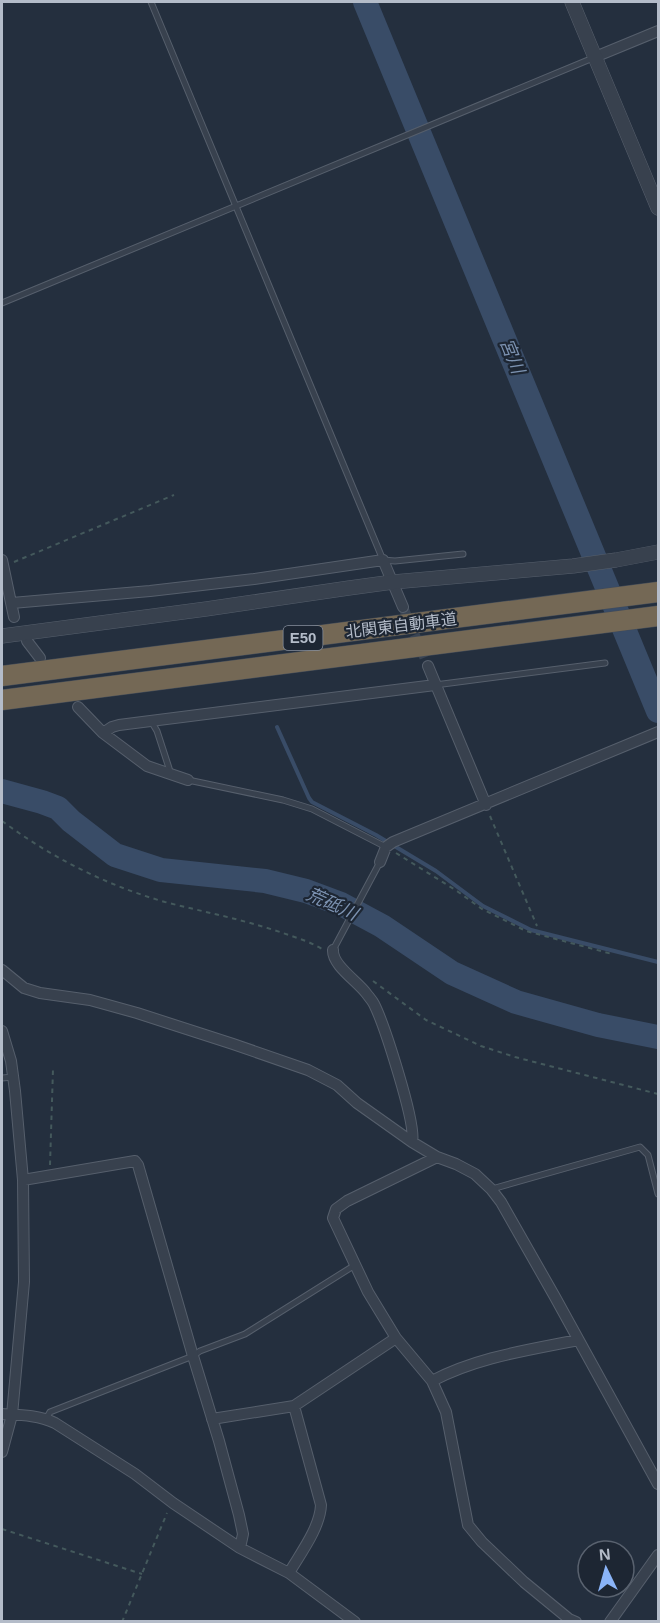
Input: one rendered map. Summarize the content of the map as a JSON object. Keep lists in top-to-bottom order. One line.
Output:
{"streets":{"highway":["北関東自動車道","E50"]},"water":["宮川","荒砥川"],"north":"top"}
